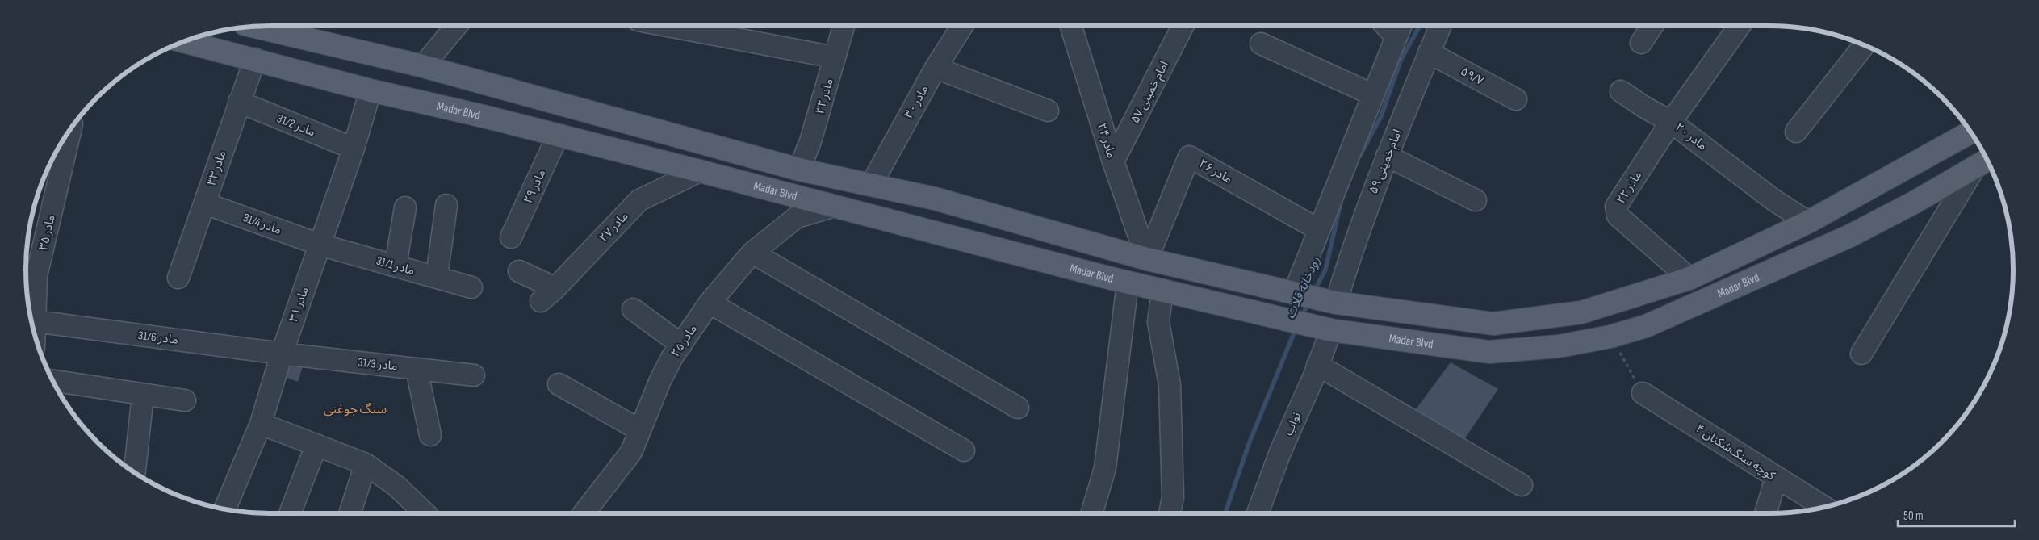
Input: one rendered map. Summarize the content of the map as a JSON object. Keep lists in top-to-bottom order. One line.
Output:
{"streets":{"main road":["Madar Blvd"],"street":["۵۹/۷","امام خمینی ۵۷","مادر ۳۲","مادر ۳۰","مادر 31/2","مادر ۲۰","مادر ۲۴","امام خمینی ۵۹","مادر ۳۳","مادر ۲۶","مادر ۲۹","مادر ۲۲","مادر 31/4","مادر ۲۷","مادر ۳۵","مادر 31/1","مادر ۳۱","مادر 31/6","مادر ۲۵","مادر 31/3","نواب","کوچه سنگ‌شکنان ۴"]},"crossings":[["۵۹/۷","امام خمینی ۵۹"],["امام خمینی ۵۷","مادر ۲۴"],["Madar Blvd","مادر ۳۳"],["Madar Blvd","مادر ۲۹"],["Madar Blvd","مادر ۲۷"],["Madar Blvd","مادر ۳۱"],["Madar Blvd","مادر ۲۵"],["Madar Blvd","نواب"],["مادر 31/2","مادر ۳۳"],["مادر 31/2","مادر ۳۱"],["مادر ۲۰","مادر ۲۲"],["مادر ۲۴","مادر ۲۶"],["مادر ۳۳","مادر 31/4"],["مادر 31/4","مادر 31/1"],["مادر 31/4","مادر ۳۱"],["مادر 31/1","مادر ۳۱"],["مادر ۳۱","مادر 31/6"],["مادر ۳۱","مادر 31/3"],["مادر 31/6","مادر 31/3"]],"districts":["سنگ جوغنی"],"water":["رودخانه قلات"],"scale_bar":"50 m"}
